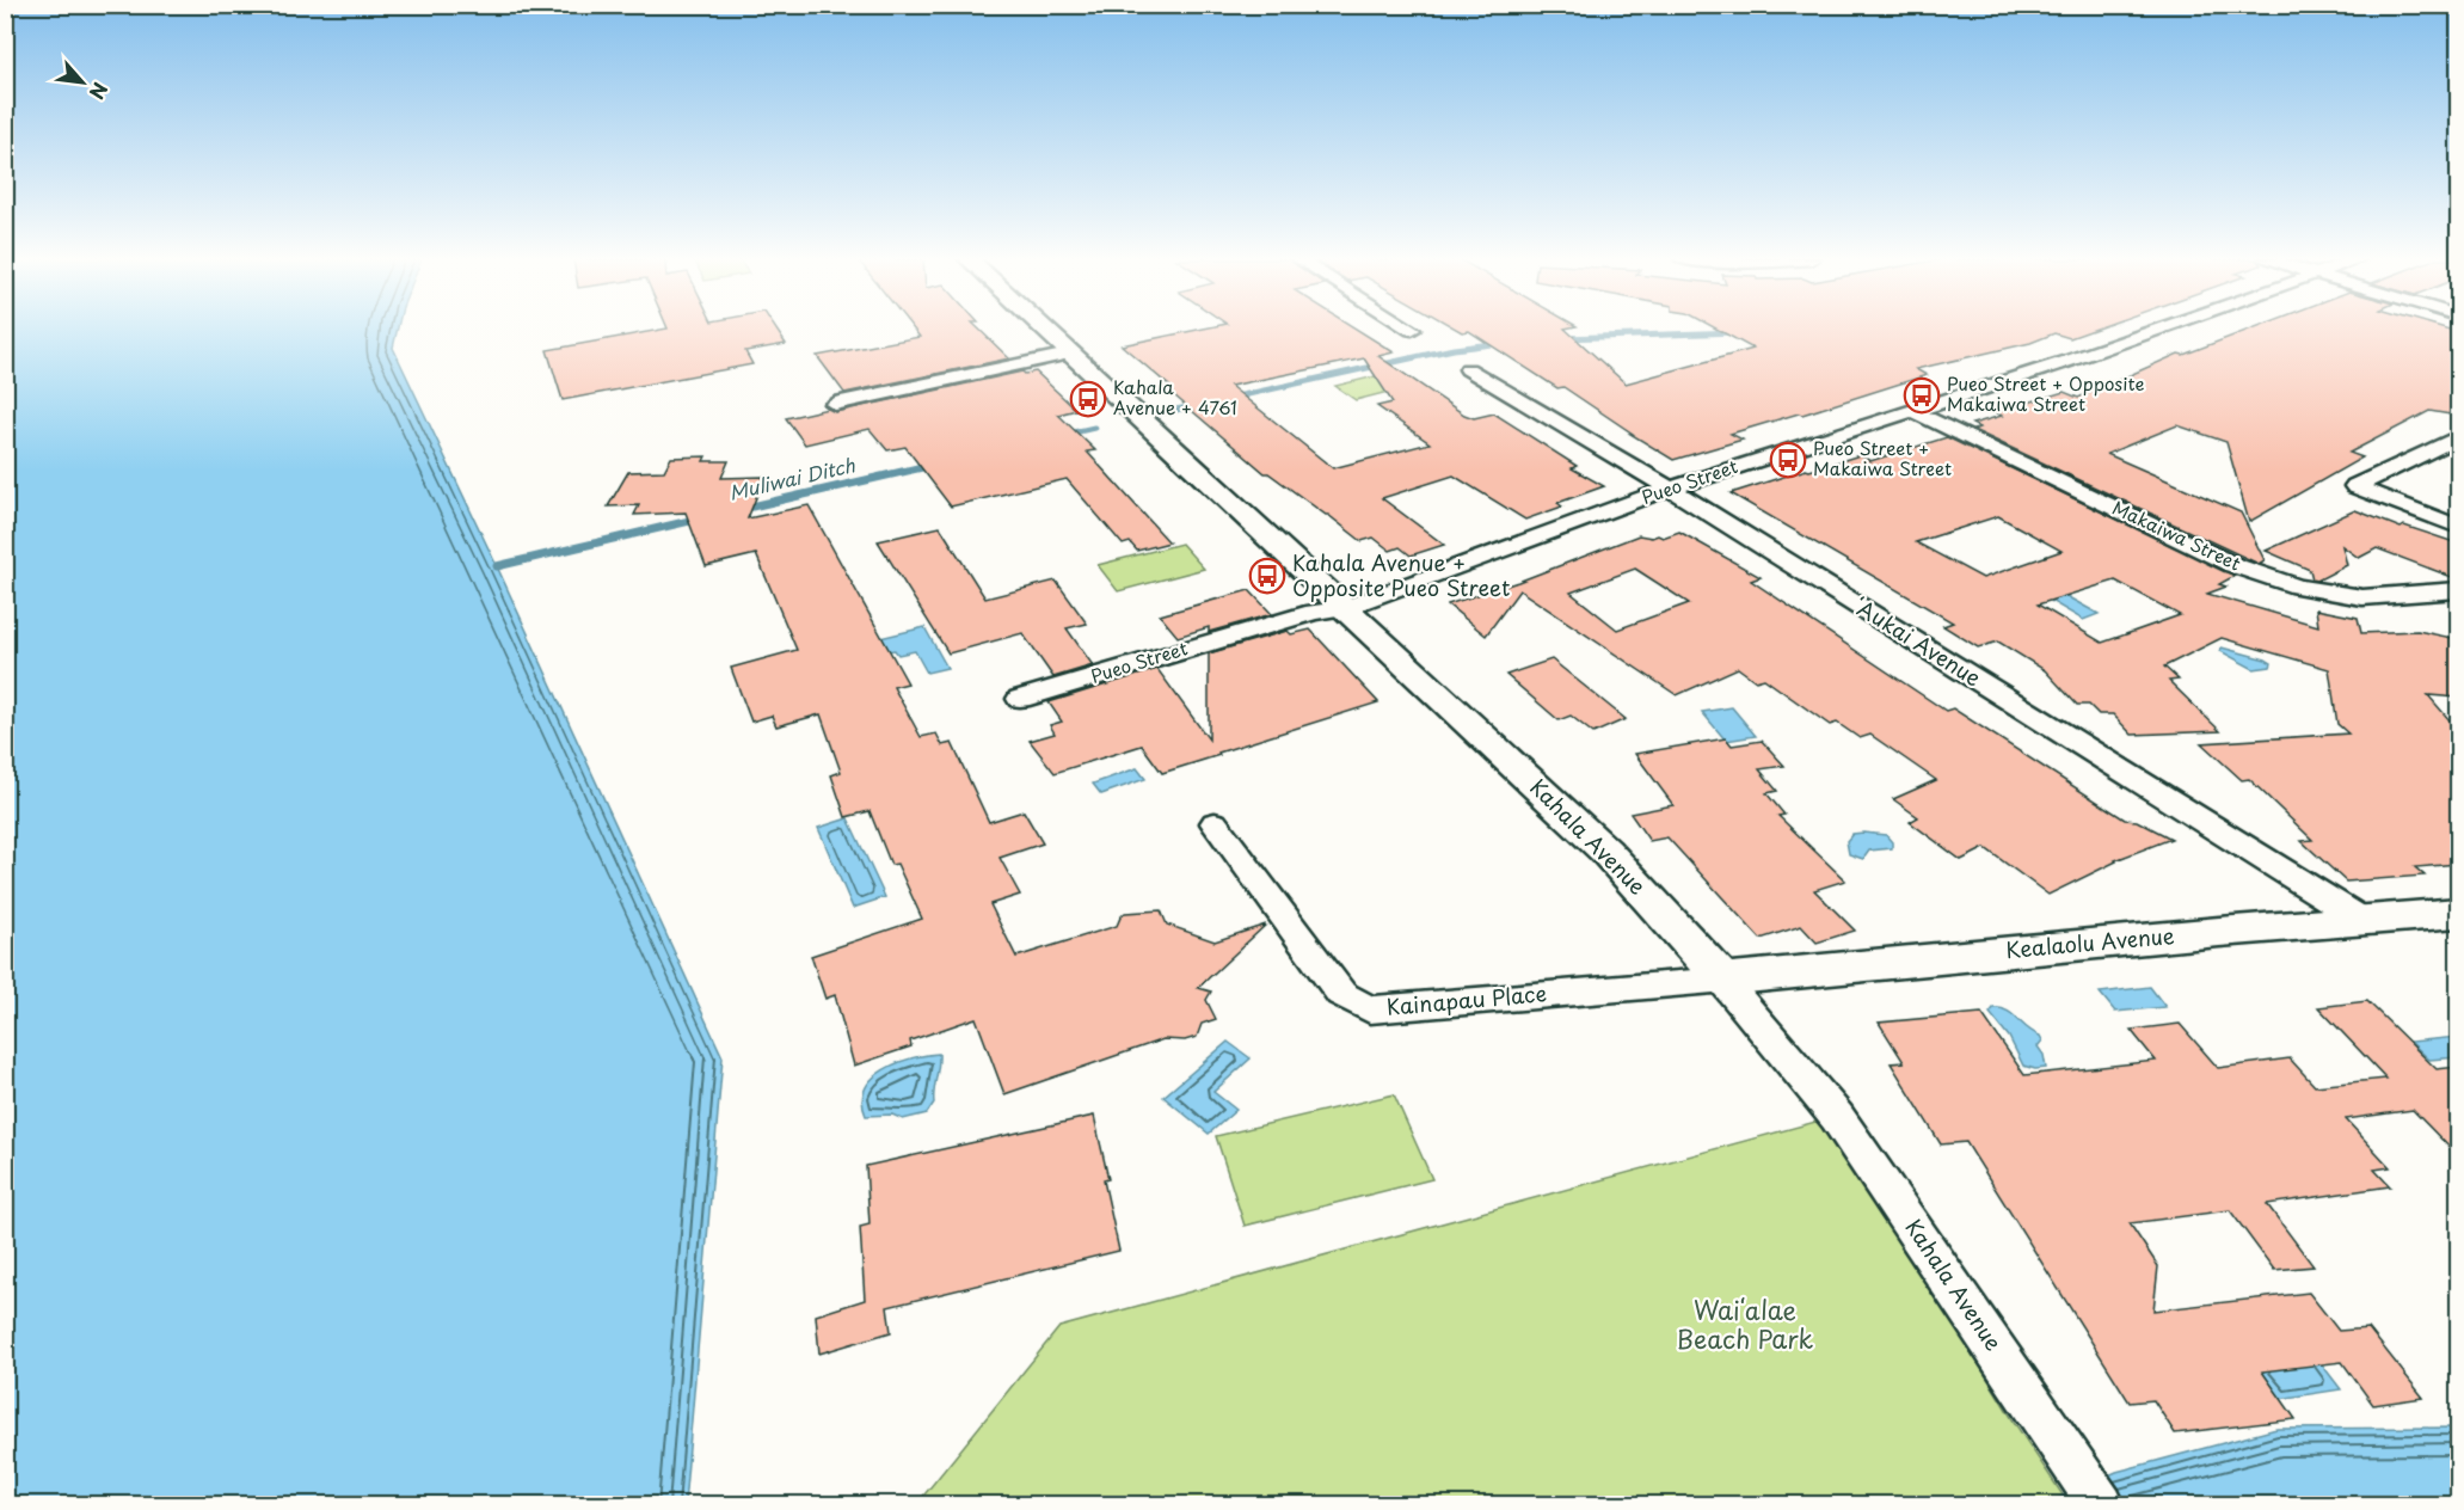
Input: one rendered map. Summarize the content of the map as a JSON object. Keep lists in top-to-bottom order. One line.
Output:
{"streets":{"street":["Pueo Street","Makaiwa Street","ʻAukai Avenue","Kahala Avenue","Kealaolu Avenue","Kainapau Place"]},"crossings":[["Pueo Street","Makaiwa Street"],["Pueo Street","ʻAukai Avenue"],["Pueo Street","Kahala Avenue"],["ʻAukai Avenue","Kealaolu Avenue"],["Kahala Avenue","Kealaolu Avenue"],["Kahala Avenue","Kainapau Place"],["Kealaolu Avenue","Kainapau Place"]],"water":["Muliwai Ditch"],"parks":["Waiʻalae Beach Park"],"places":{"bus stop":["Pueo Street + Opposite Makaiwa Street","Kahala Avenue + 4761","Pueo Street + Makaiwa Street","Kahala Avenue + Opposite Pueo Street"]},"north":"bottom right"}
